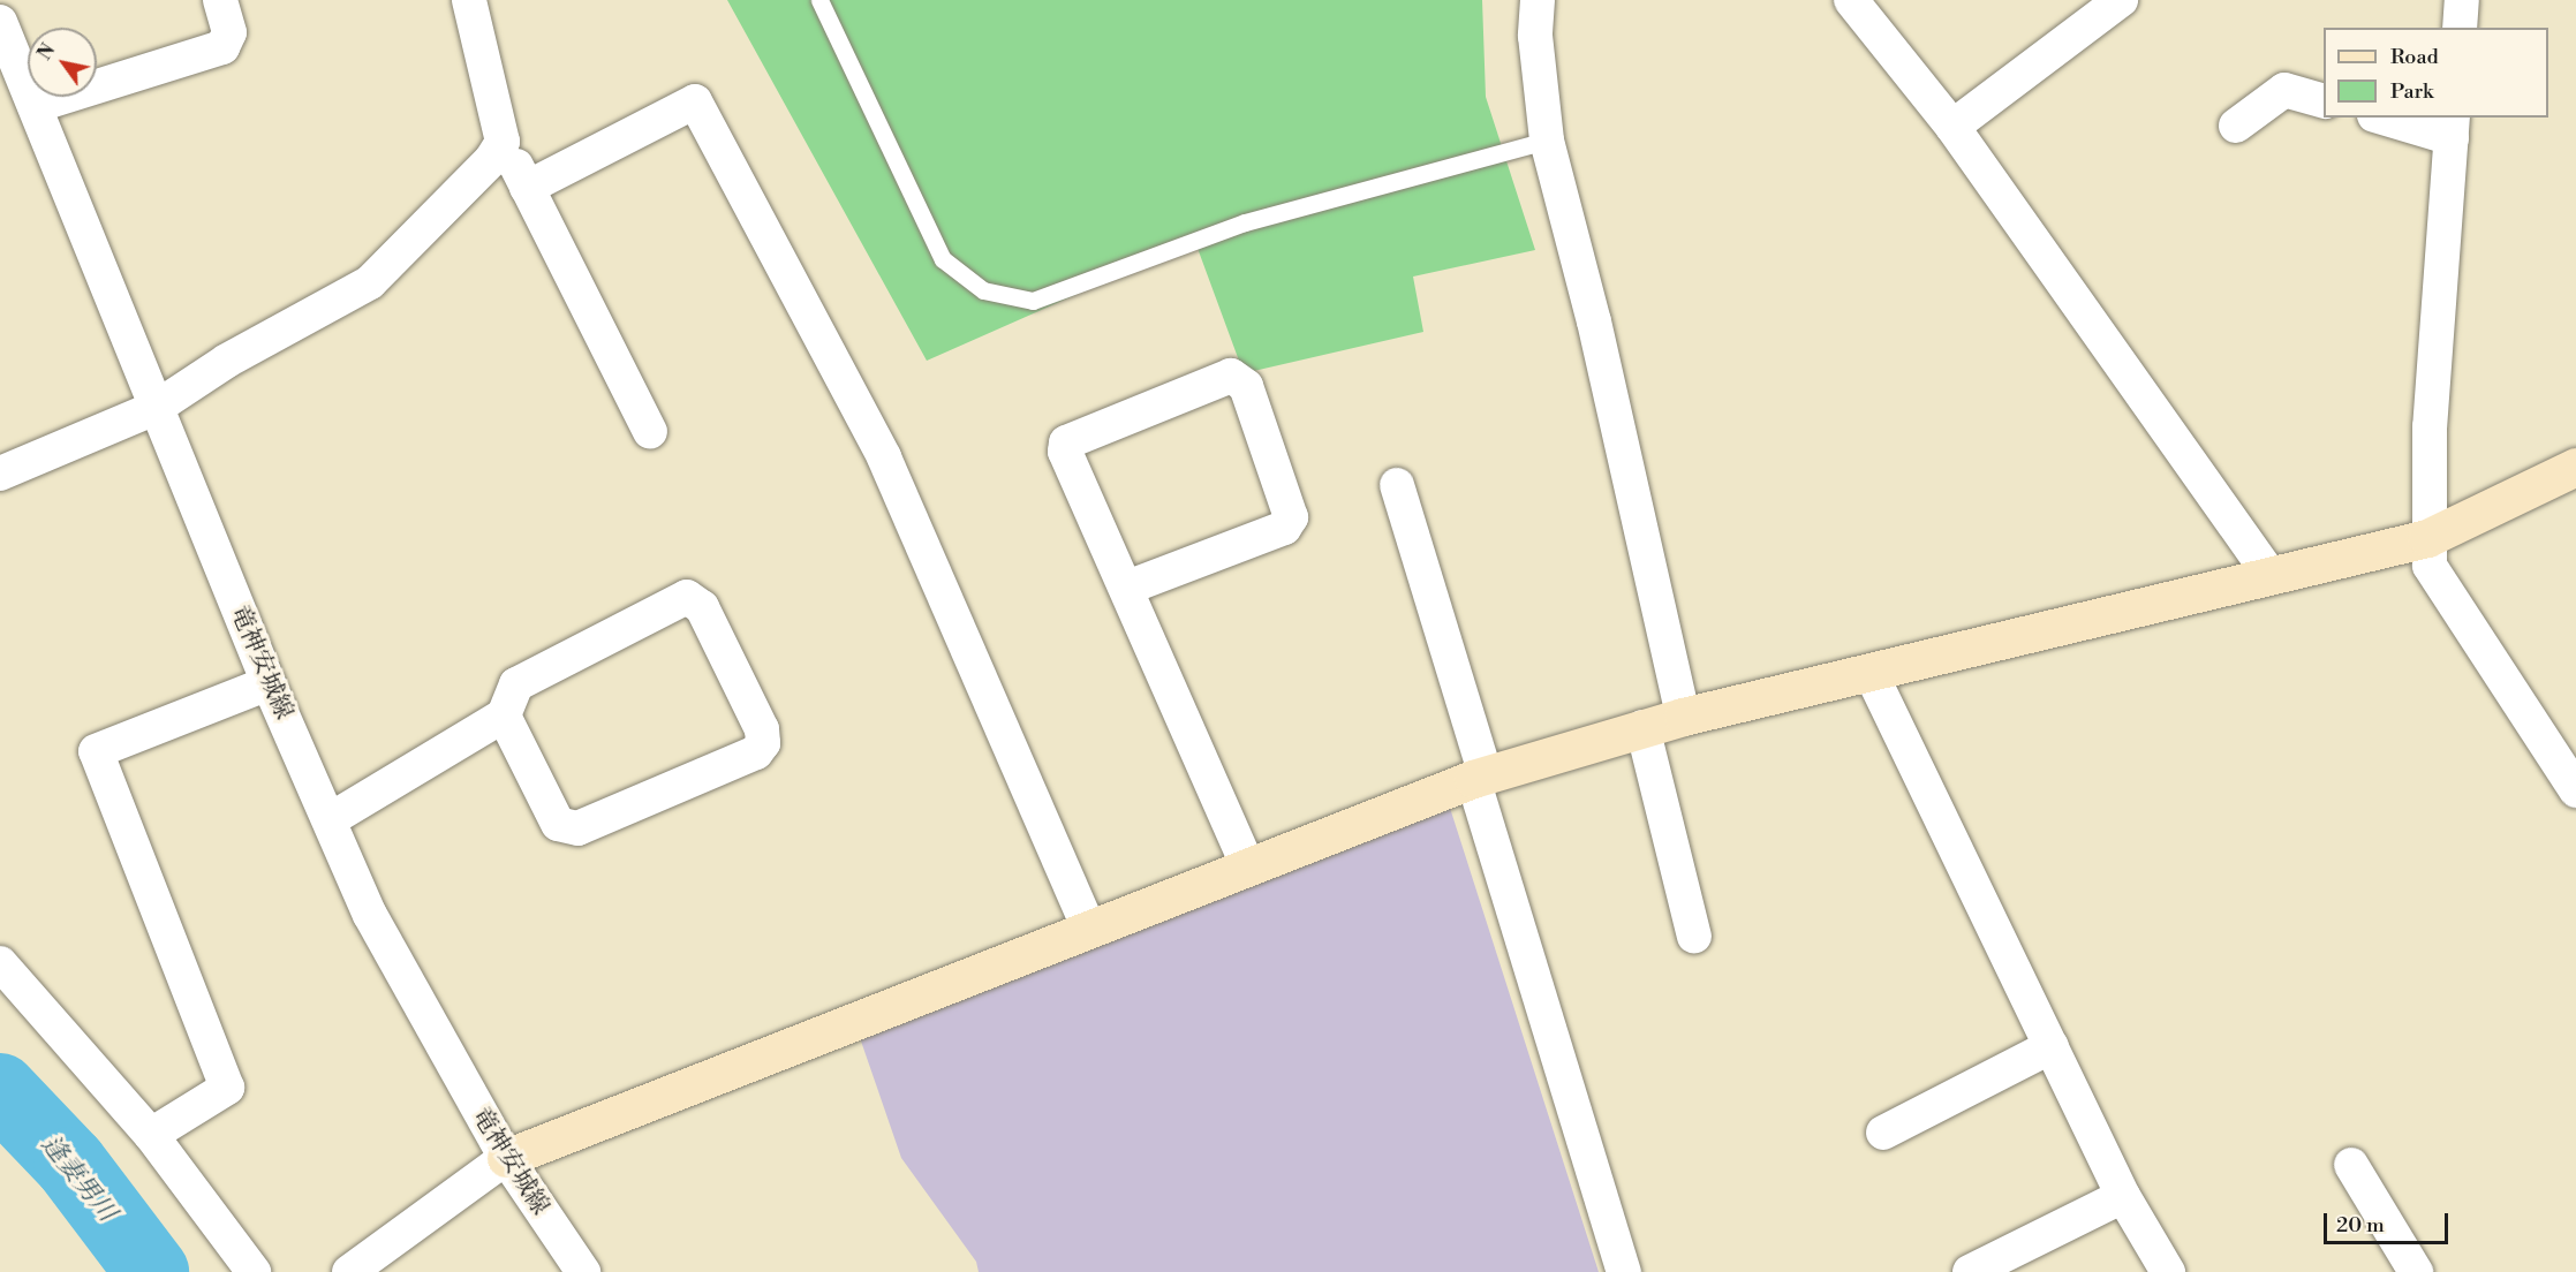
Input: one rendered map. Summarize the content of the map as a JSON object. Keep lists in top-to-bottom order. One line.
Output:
{"streets":{"street":["竜神安城線"]},"water":["逢妻男川"],"legend":["Road","Park"],"scale_bar":"20 m","north":"top left"}
